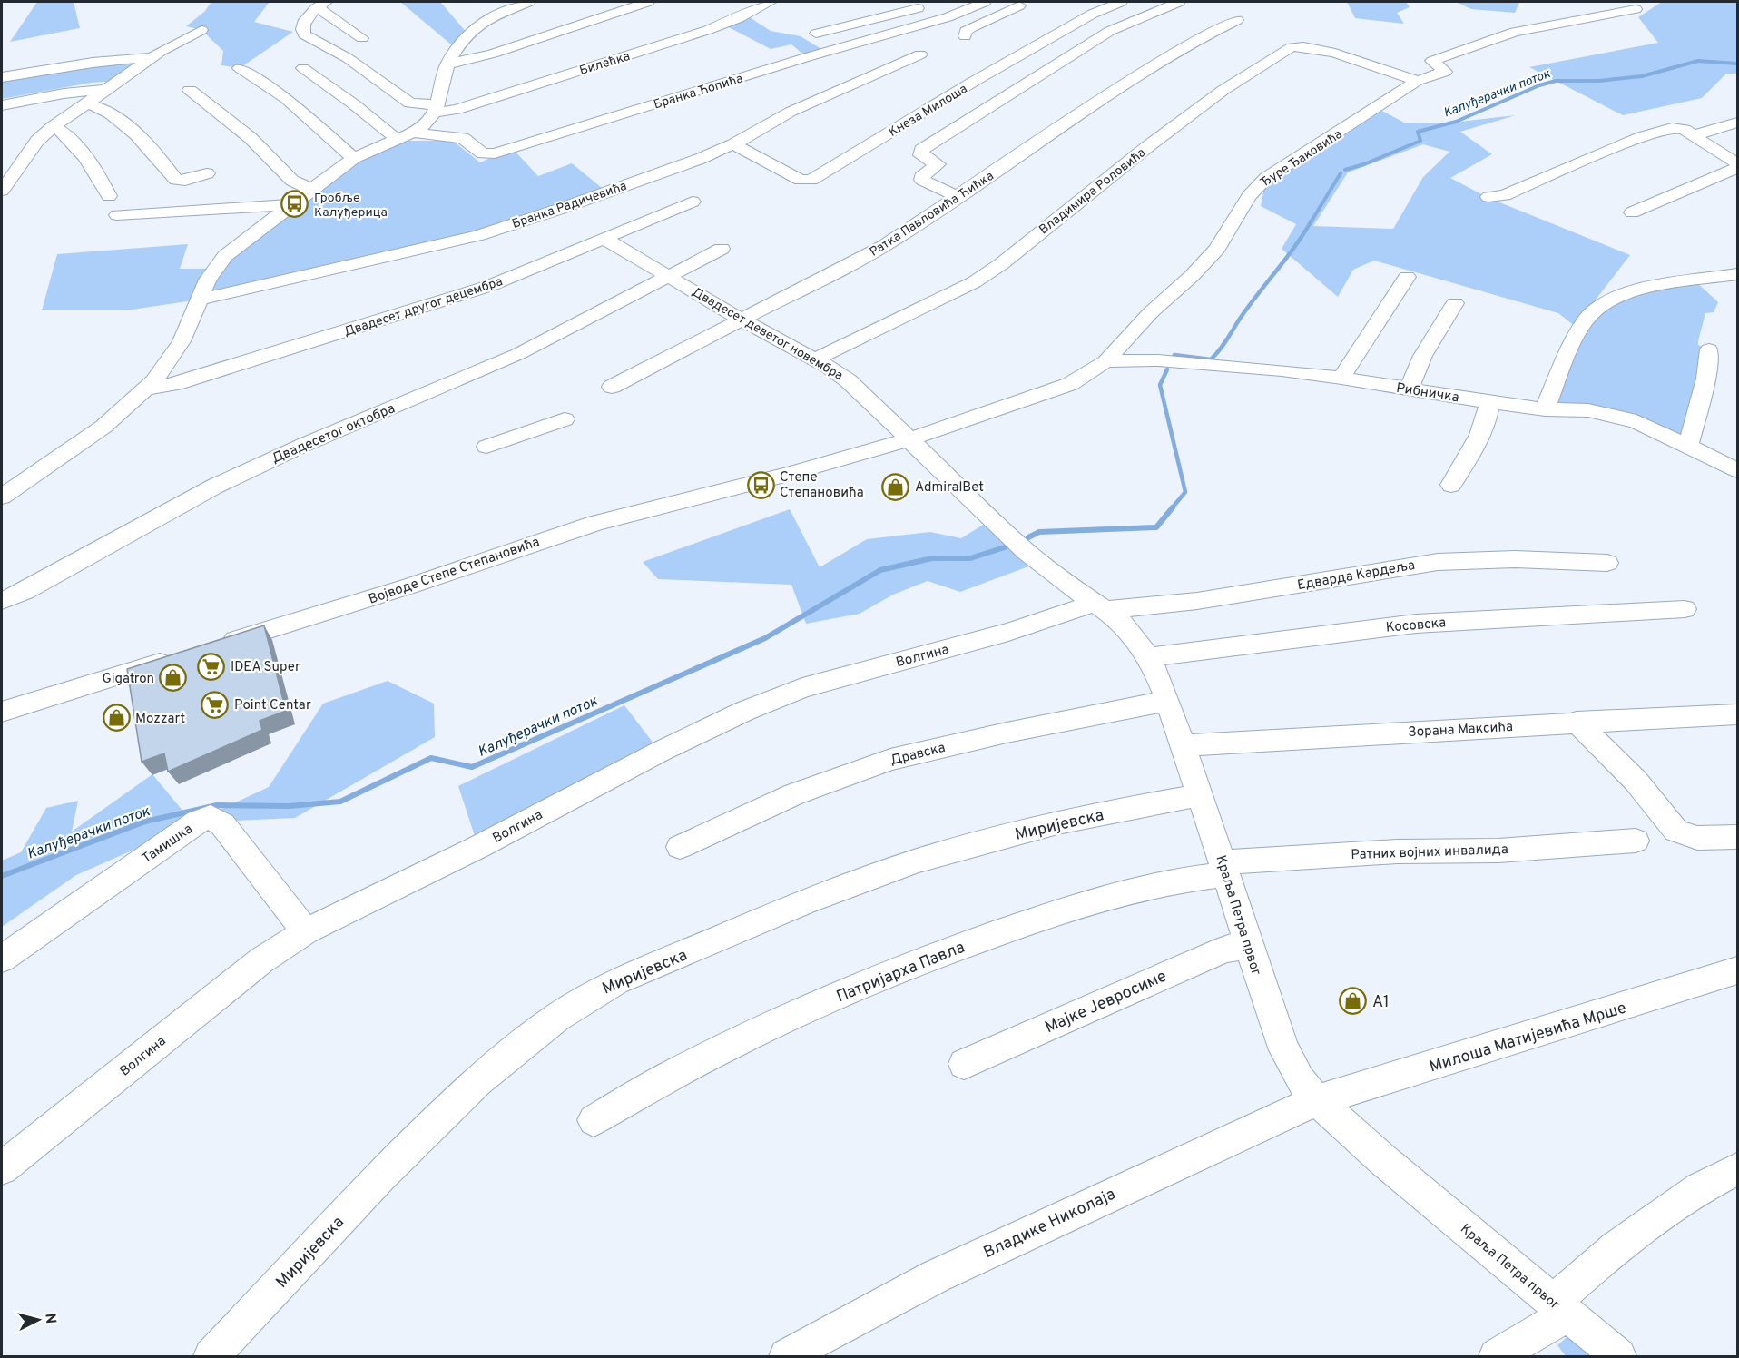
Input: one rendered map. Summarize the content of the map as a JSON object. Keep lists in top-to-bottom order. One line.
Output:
{"streets":{"street":["Билећка","Бранка Ћопића","Кнеза Милоша","Ђуре Ђаковића","Владимира Роловића","Бранка Радичевића","Ратка Павловића Ћићка","Двадесет другог децембра","Двадесет деветог новембра","Рибничка","Двадесетог октобра","Војводе Степе Степановића","Едварда Кардеља","Косовска","Волгина","Зорана Максића","Дравска","Миријевска","Тамишка","Ратних војних инвалида","Краља Петра првог","Патријарха Павла","Мајке Јевросиме","Милоша Матијевића Мрше","Владике Николаја"]},"crossings":[["Кнеза Милоша","Бранка Радичевића"],["Ђуре Ђаковића","Владимира Роловића"],["Ђуре Ђаковића","Двадесет деветог новембра"],["Ђуре Ђаковића","Рибничка"],["Ђуре Ђаковића","Војводе Степе Степановића"],["Ђуре Ђаковића","Краља Петра првог"],["Владимира Роловића","Двадесет деветог новембра"],["Ратка Павловића Ћићка","Двадесет деветог новембра"],["Двадесет другог децембра","Двадесет деветог новембра"],["Двадесет деветог новембра","Двадесетог октобра"],["Двадесет деветог новембра","Војводе Степе Степановића"],["Двадесет деветог новембра","Краља Петра првог"],["Војводе Степе Степановића","Краља Петра првог"],["Едварда Кардеља","Волгина"],["Едварда Кардеља","Краља Петра првог"],["Косовска","Краља Петра првог"],["Волгина","Тамишка"],["Волгина","Краља Петра првог"],["Зорана Максића","Краља Петра првог"],["Дравска","Краља Петра првог"],["Миријевска","Краља Петра првог"],["Ратних војних инвалида","Краља Петра првог"],["Ратних војних инвалида","Патријарха Павла"],["Краља Петра првог","Патријарха Павла"],["Краља Петра првог","Мајке Јевросиме"],["Краља Петра првог","Милоша Матијевића Мрше"],["Краља Петра првог","Владике Николаја"],["Милоша Матијевића Мрше","Владике Николаја"]],"water":["Калуђерачки поток"],"places":{"bus stop":["Гробље Калуђерица","Степе Степановића"],"shop":["AdmiralBet","Gigatron","Mozzart","A1"],"supermarket":["IDEA Super","Point Centar"]},"north":"right"}
